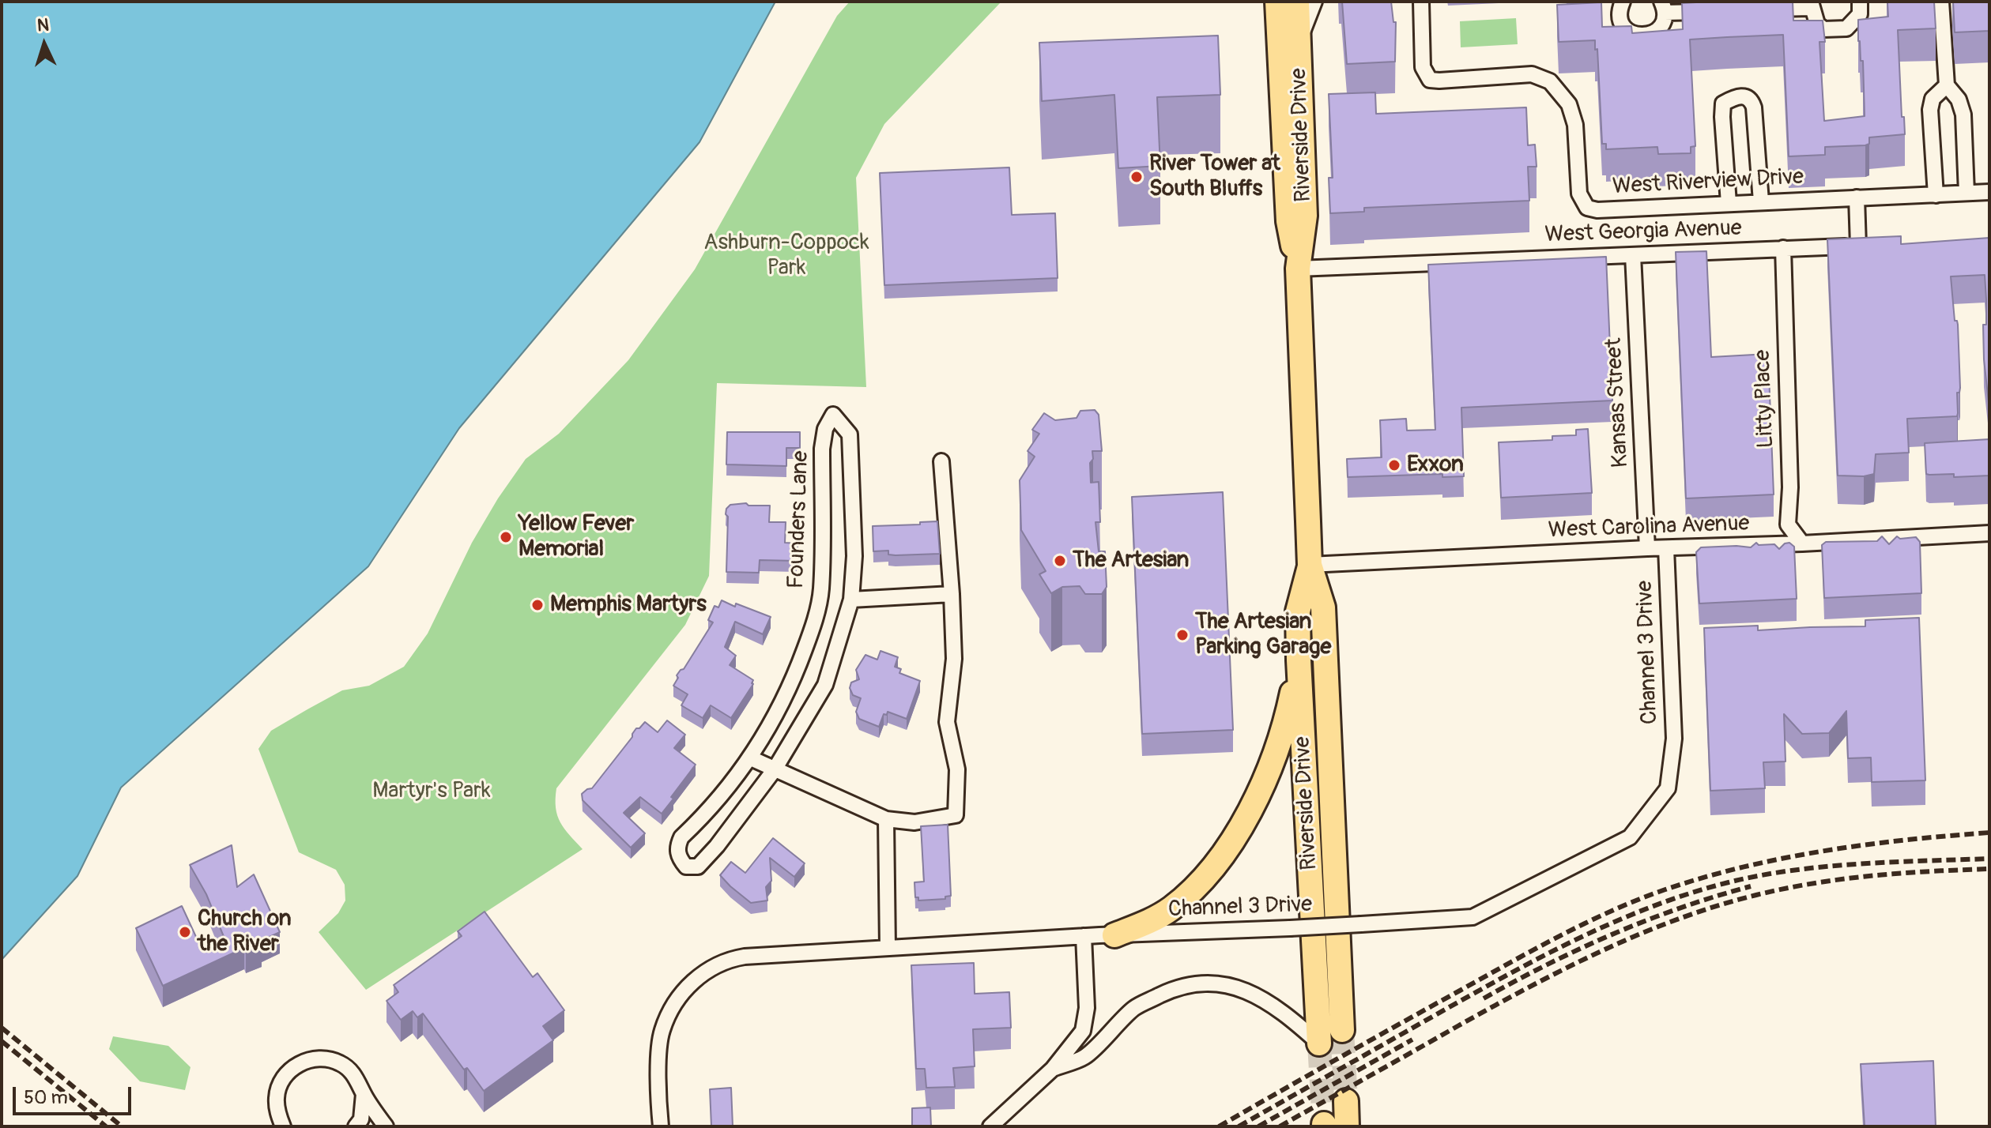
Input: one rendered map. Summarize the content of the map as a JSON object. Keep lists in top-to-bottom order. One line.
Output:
{"streets":{"main road":["Riverside Drive"],"street":["West Riverview Drive","West Georgia Avenue","Litty Place","Kansas Street","Founders Lane","West Carolina Avenue","Channel 3 Drive"]},"crossings":[["Riverside Drive","West Georgia Avenue"],["Riverside Drive","West Carolina Avenue"],["West Riverview Drive","West Georgia Avenue"],["West Georgia Avenue","Litty Place"],["West Georgia Avenue","Kansas Street"],["Litty Place","West Carolina Avenue"],["Kansas Street","West Carolina Avenue"],["West Carolina Avenue","Channel 3 Drive"]],"parks":["Ashburn-Coppock Park","Martyr's Park"],"places":["River Tower at South Bluffs","Exxon","Yellow Fever Memorial","The Artesian","Memphis Martyrs","The Artesian Parking Garage","Church on the River"],"scale_bar":"50 m","north":"top"}
